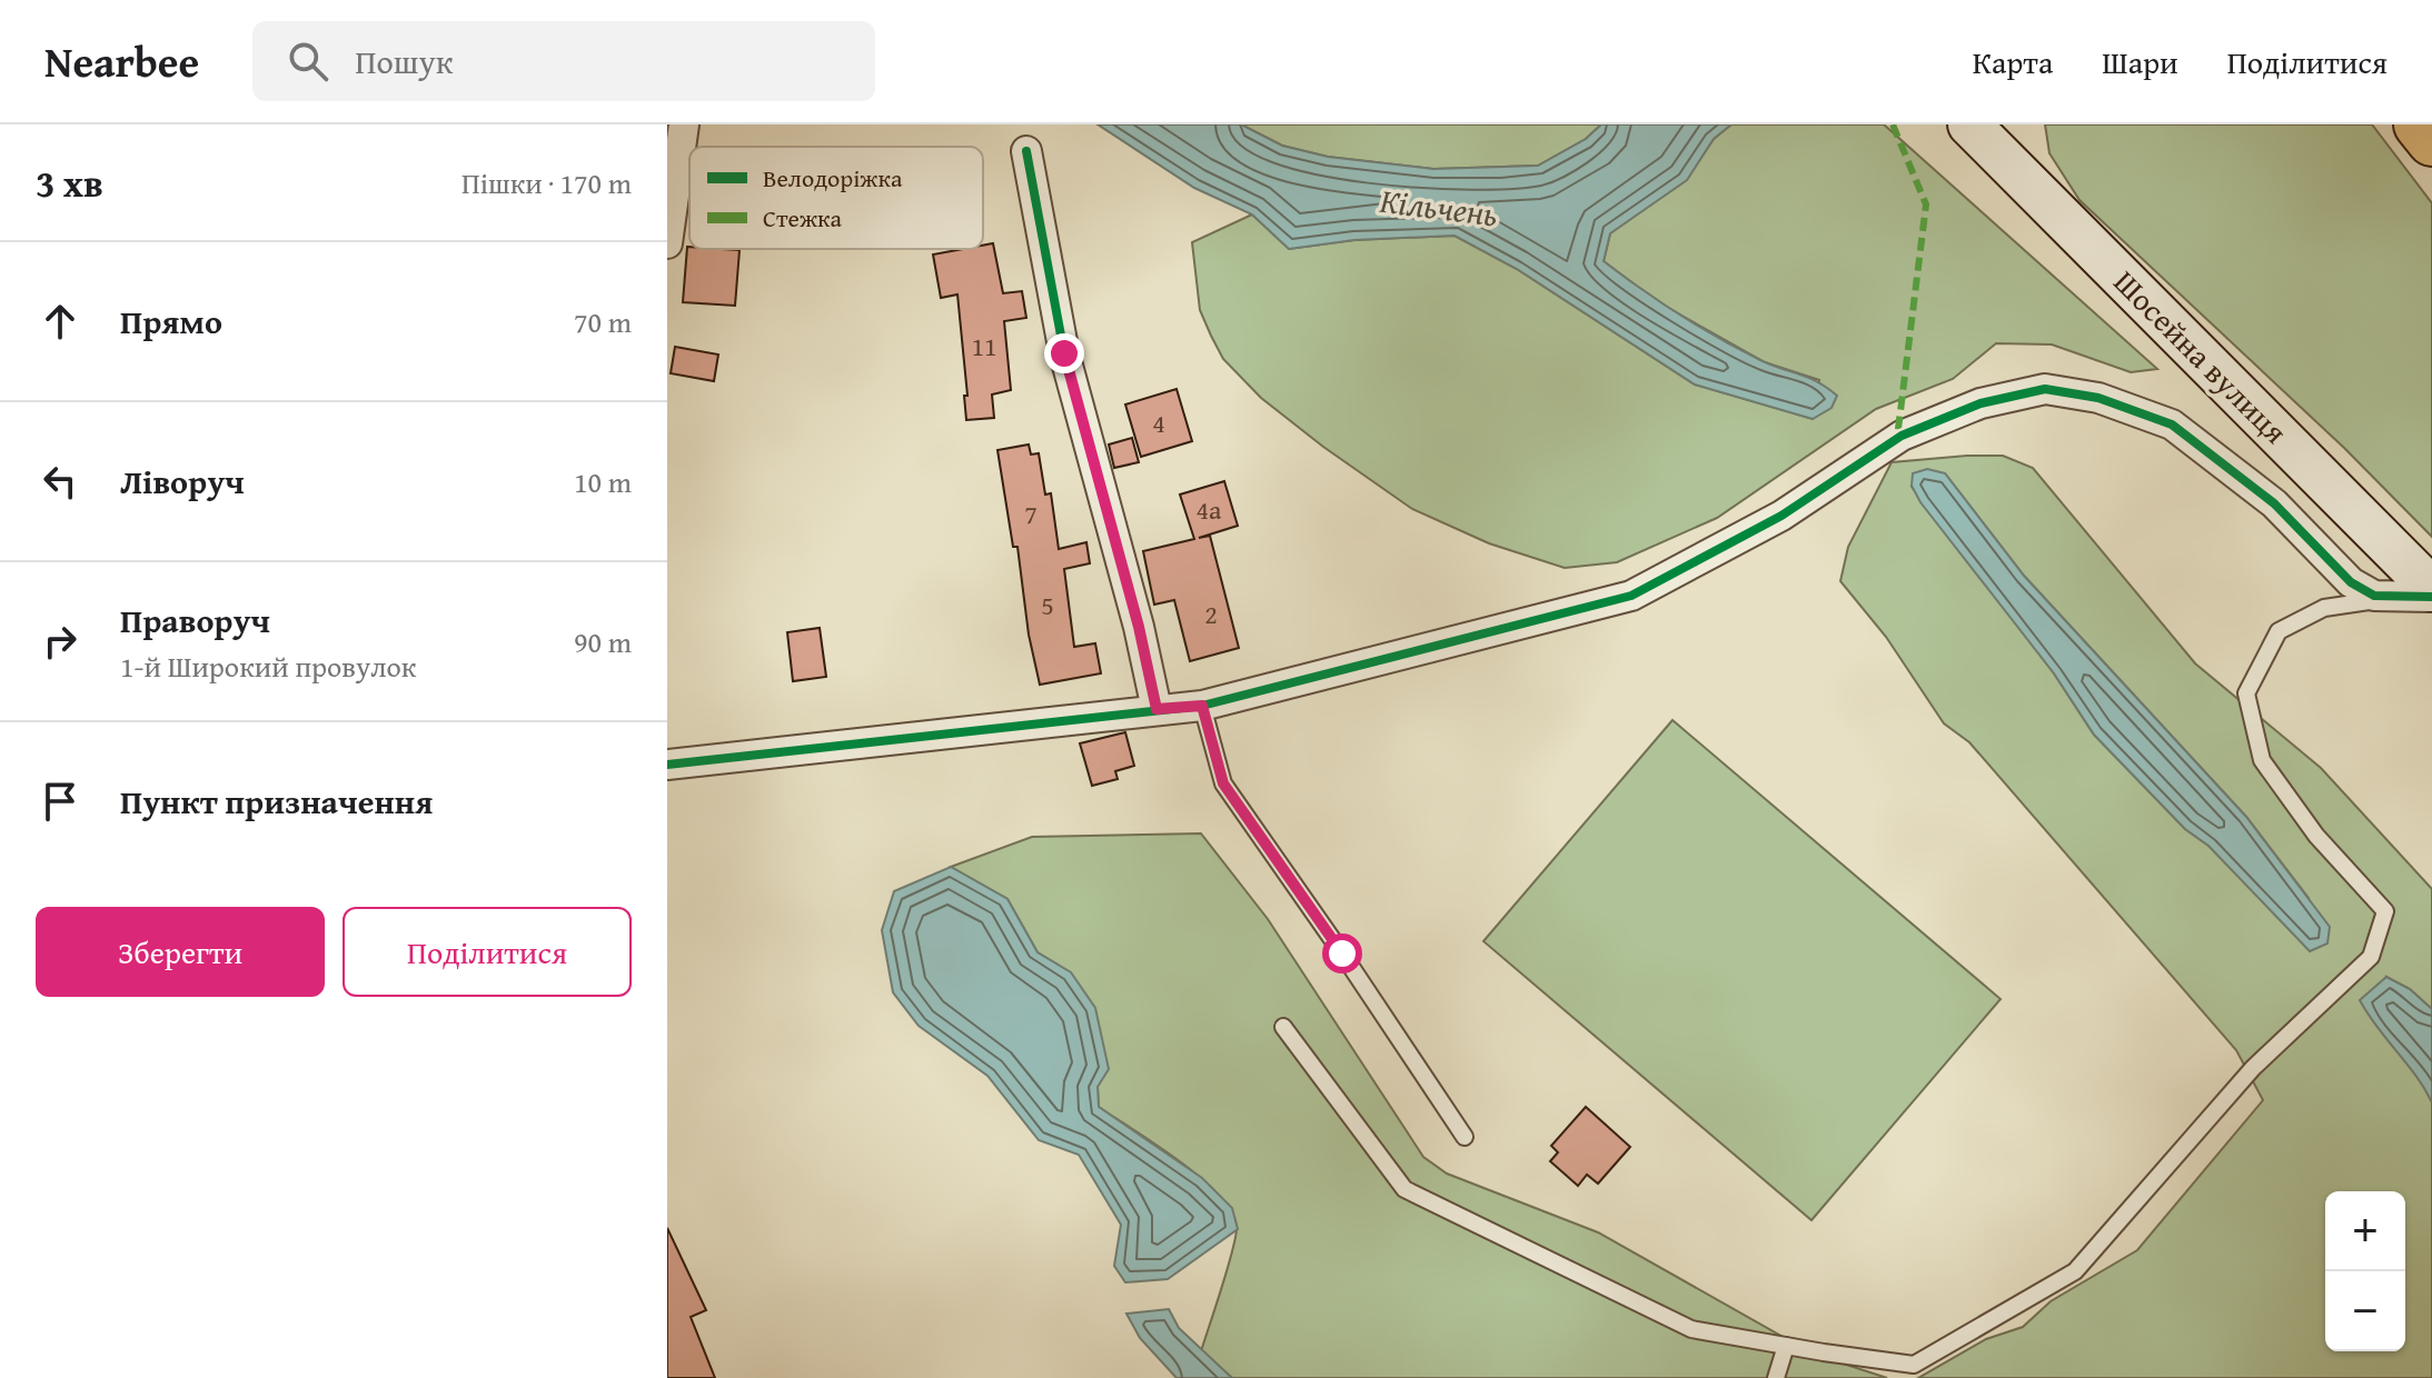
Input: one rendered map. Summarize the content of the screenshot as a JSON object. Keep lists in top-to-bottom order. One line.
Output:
{"streets":{"main road":["Шосейна вулиця"]},"water":["Кільчень"],"house_numbers":["11","4","4а","7","5","2"],"legend":["Велодоріжка","Стежка"],"page":{"header":"Nearbee","search":"Пошук","nav":["Карта","Шари","Поділитися"],"heading":["3 хв","Пішки · 170 m"],"list":[["Прямо","70 m"],["Ліворуч","10 m"],["Праворуч","1-й Широкий провулок","90 m"],"Пункт призначення"],"buttons":["Зберегти","Поділитися"],"map_buttons":["+","−"]}}
